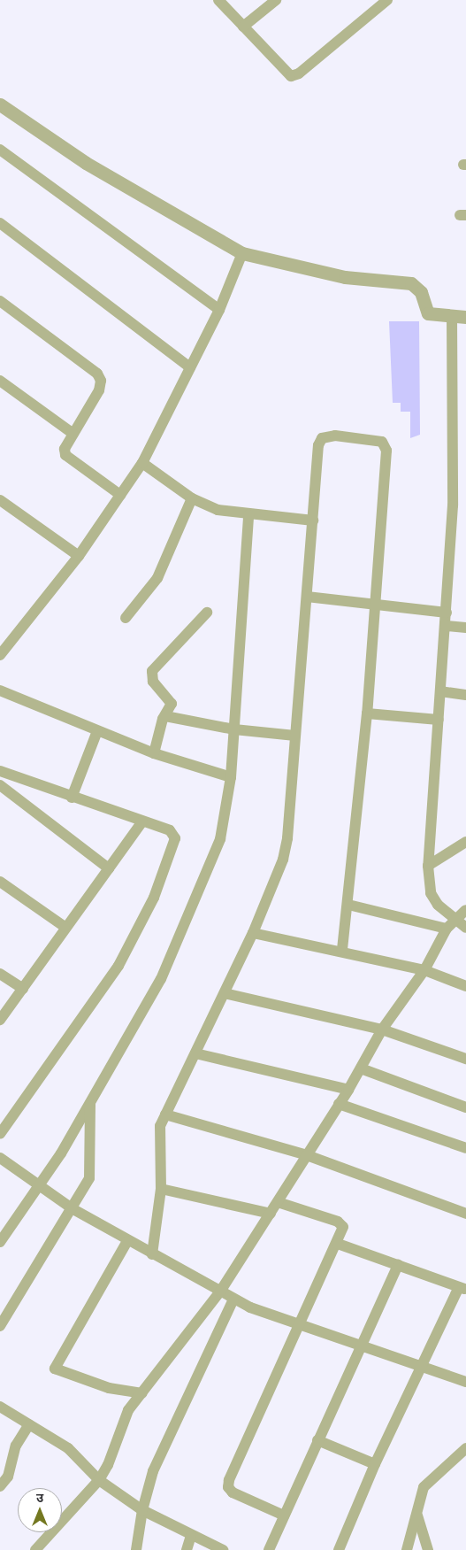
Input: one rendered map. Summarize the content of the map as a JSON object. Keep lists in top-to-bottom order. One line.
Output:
{"north":"top"}
